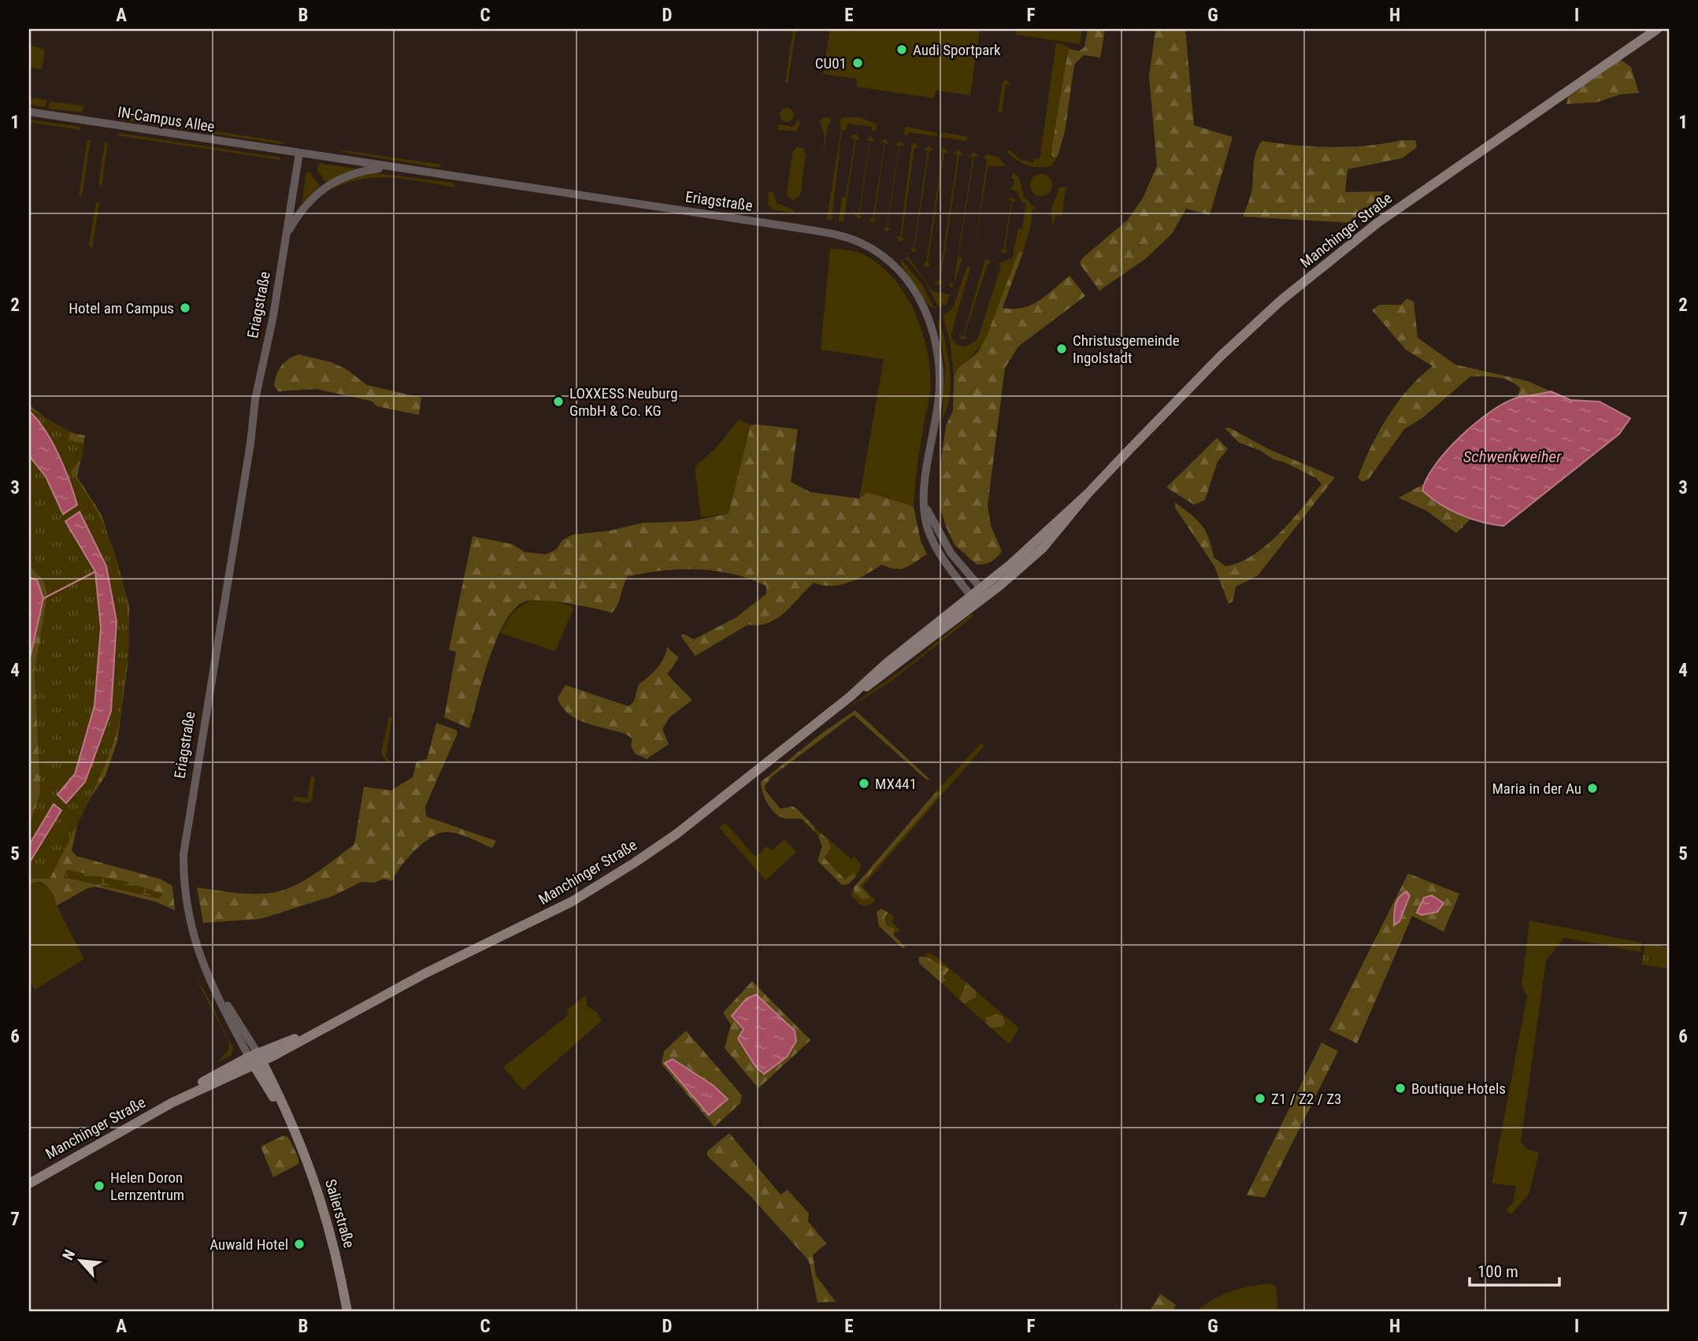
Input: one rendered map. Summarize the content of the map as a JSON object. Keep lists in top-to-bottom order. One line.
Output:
{"streets":{"main road":["Manchinger Straße","Salierstraße"],"street":["IN-Campus Allee","Eriagstraße"]},"crossings":[["IN-Campus Allee","Eriagstraße"],["Eriagstraße","Manchinger Straße"],["Eriagstraße","Salierstraße"],["Manchinger Straße","Salierstraße"]],"water":["Schwenkweiher"],"places":["Audi Sportpark","CU01","Hotel am Campus","Christusgemeinde Ingolstadt","LOXXESS Neuburg GmbH & Co. KG","MX441","Maria in der Au","Boutique Hotels","Z1 / Z2 / Z3","Helen Doron Lernzentrum","Auwald Hotel"],"scale_bar":"100 m","north":"top left","grid":{"columns":["A","B","C","D","E","F","G","H","I"],"rows":["1","2","3","4","5","6","7"]}}
